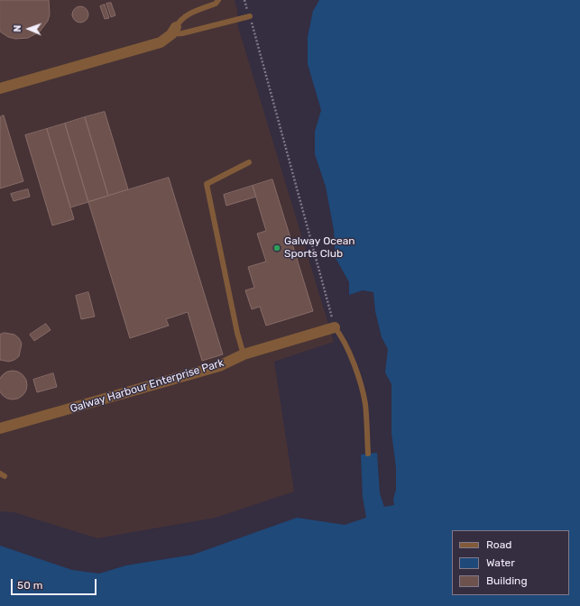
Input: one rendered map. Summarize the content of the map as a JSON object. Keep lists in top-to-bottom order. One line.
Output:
{"streets":{"street":["Galway Harbour Enterprise Park"]},"places":["Galway Ocean Sports Club"],"legend":["Road","Water","Building"],"scale_bar":"50 m","north":"left"}
